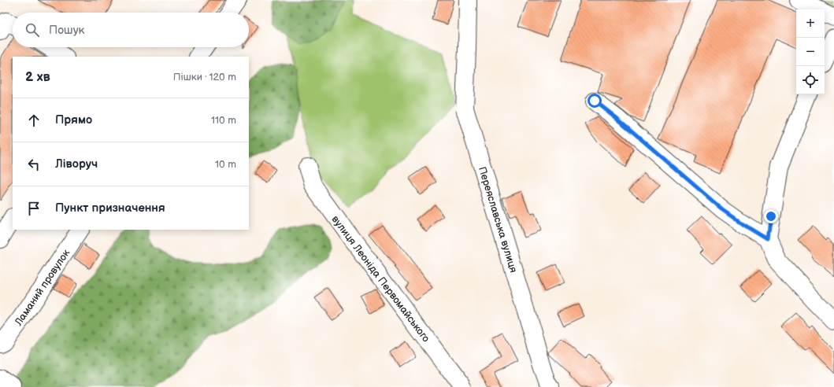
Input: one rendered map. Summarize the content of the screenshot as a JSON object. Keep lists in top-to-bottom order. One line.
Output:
{"streets":{"street":["Переяславська вулиця","вулиця Леоніда Первомайського","Ламаний провулок"]},"page":{"map_buttons":["+","−"],"search":"Пошук","heading":["2 хв","Пішки · 120 m"],"list":[["Прямо","110 m"],["Ліворуч","10 m"],"Пункт призначення"]}}
